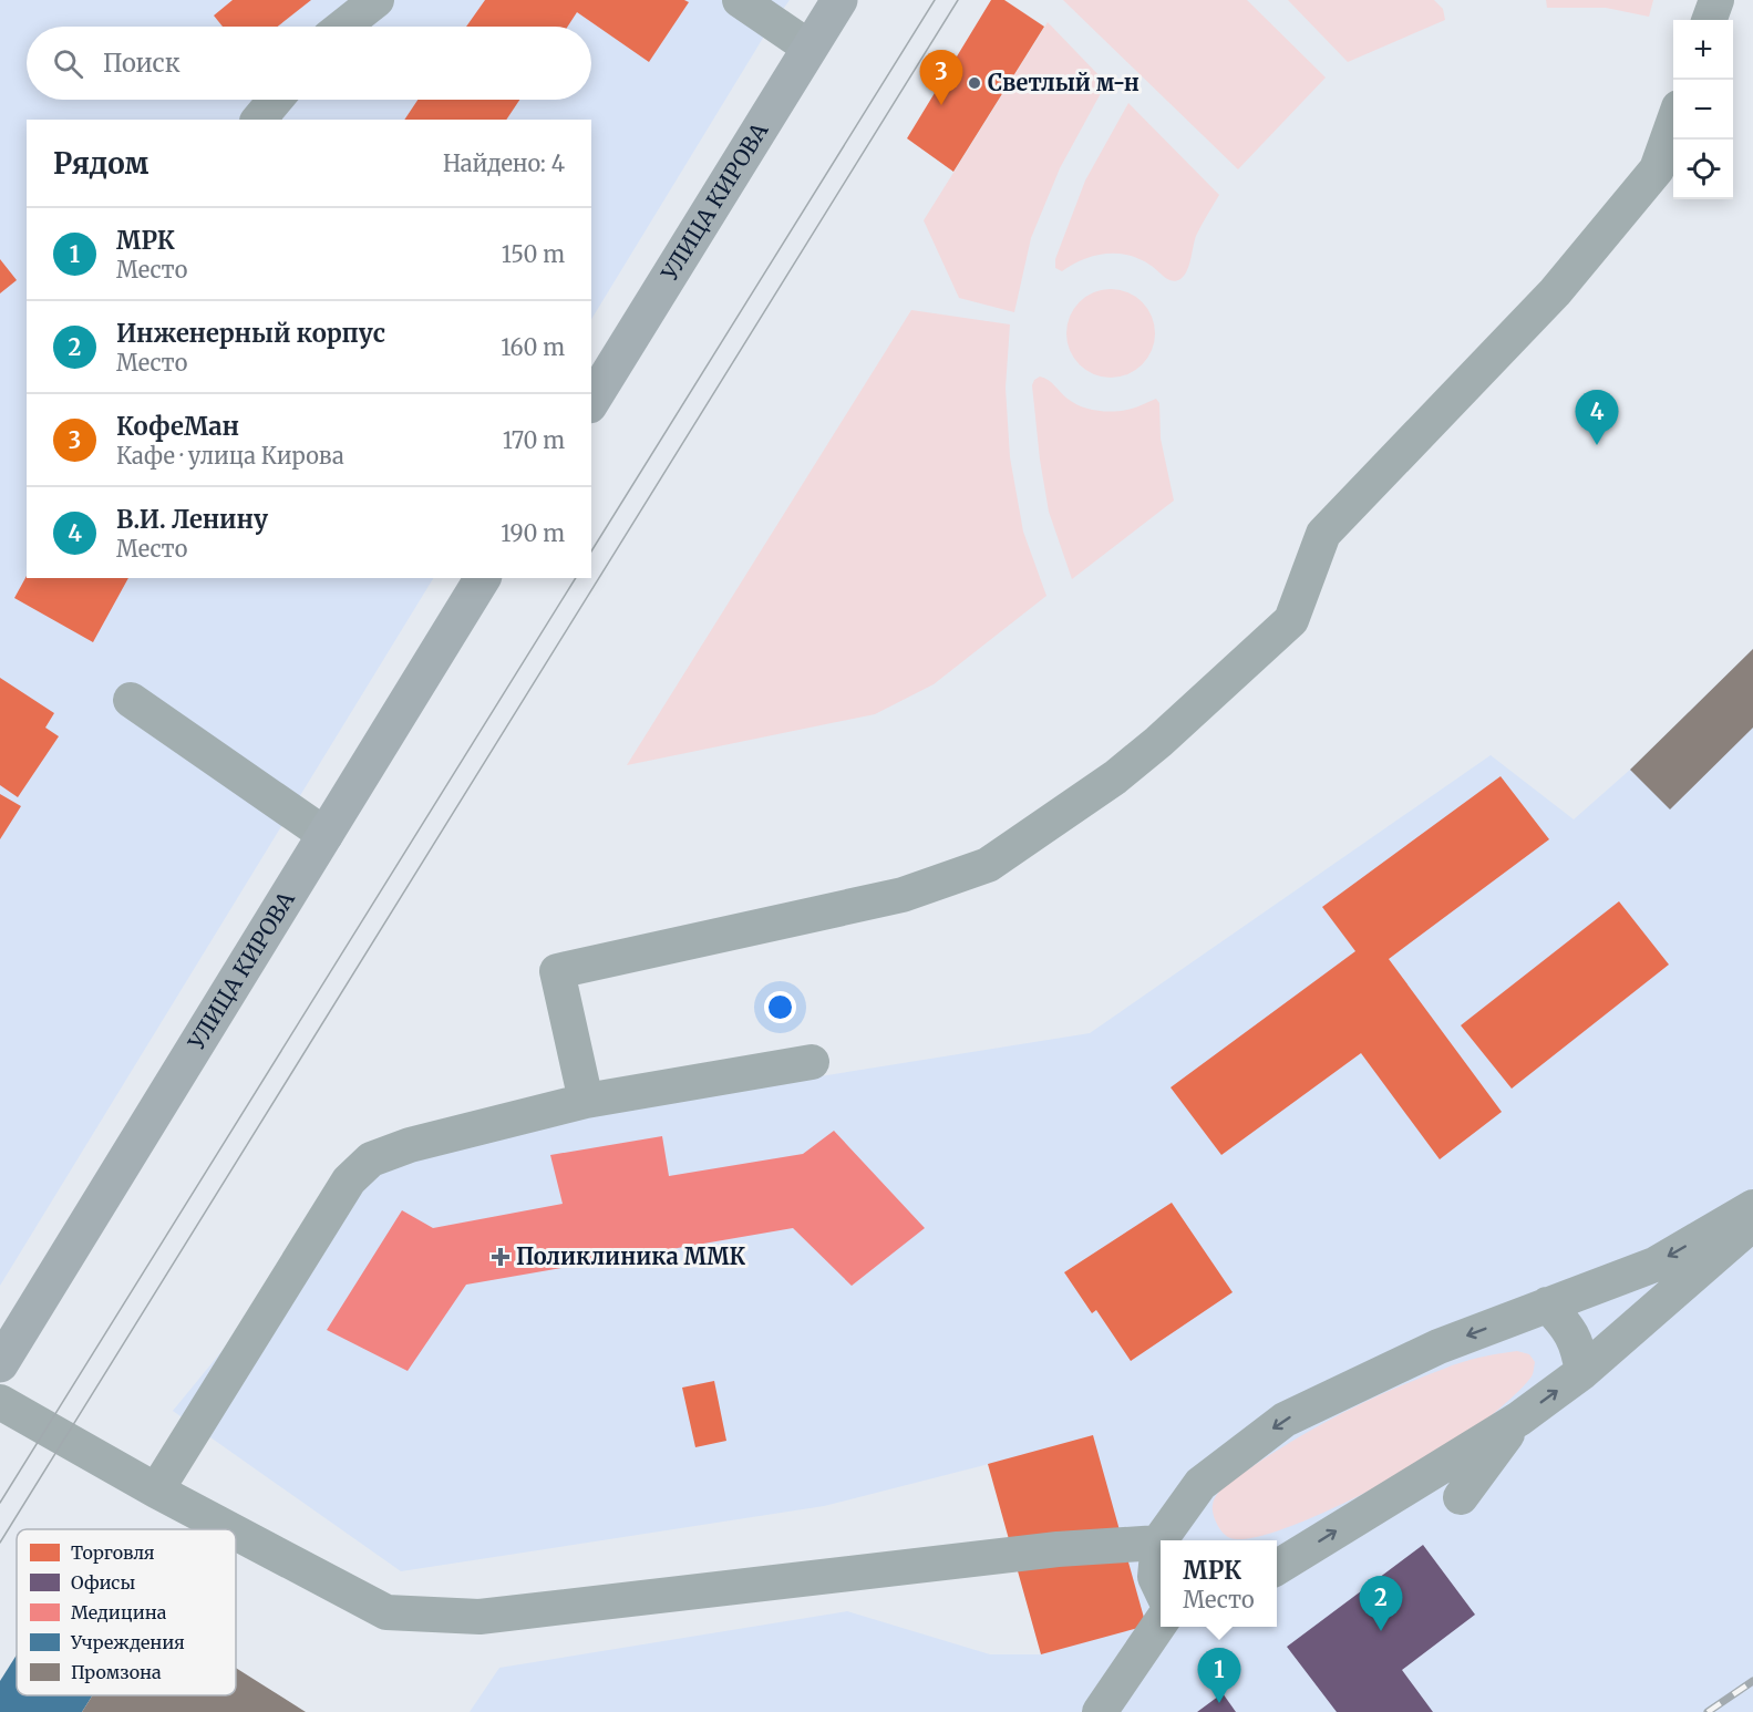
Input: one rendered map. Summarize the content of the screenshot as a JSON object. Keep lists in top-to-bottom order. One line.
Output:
{"streets":{"main road":["УЛИЦА КИРОВА"]},"places":{"other":["Светлый м-н"],"health":["Поликлиника ММК"]},"legend":["Торговля","Офисы","Медицина","Учреждения","Промзона"],"page":{"map_buttons":["+","−"],"search":"Поиск","pins":["3","4","2","1"],"heading":["Рядом","Найдено: 4"],"list":[{"mark":"1","name":"МРК","note":"Место","value":"150 m"},{"mark":"2","name":"Инженерный корпус","note":"Место","value":"160 m"},{"mark":"3","name":"КофеМан","note":"Кафе · улица Кирова","value":"170 m"},{"mark":"4","name":"В.И. Ленину","note":"Место","value":"190 m"}],"popup":["МРК","Место"]}}
